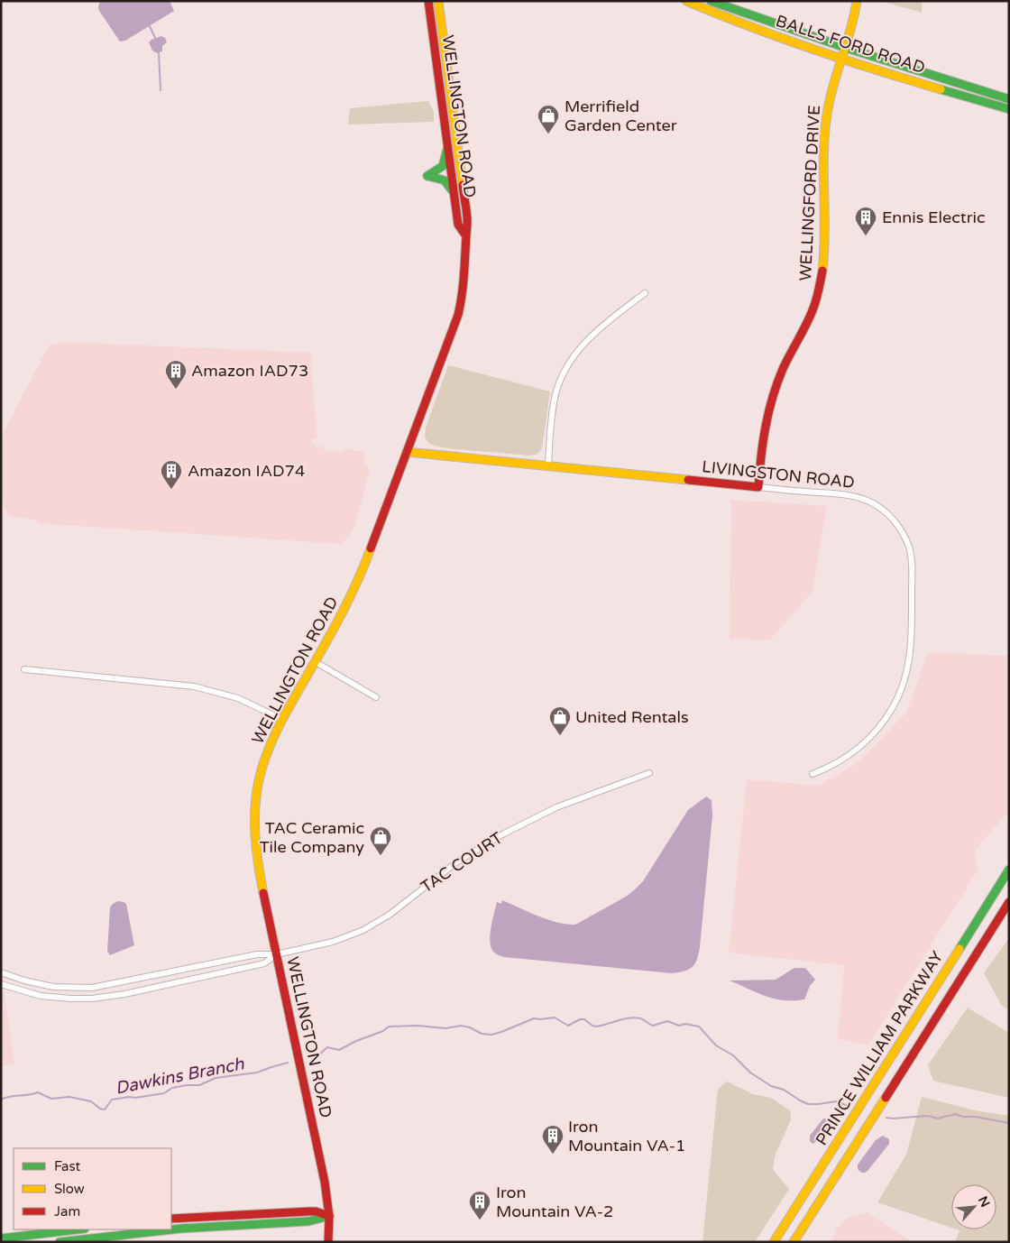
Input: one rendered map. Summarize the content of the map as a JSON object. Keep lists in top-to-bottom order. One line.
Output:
{"streets":{"main road":["BALLS FORD ROAD","WELLINGTON ROAD","WELLINGFORD DRIVE","LIVINGSTON ROAD","PRINCE WILLIAM PARKWAY"],"street":["TAC COURT"]},"crossings":[["BALLS FORD ROAD","WELLINGFORD DRIVE"],["WELLINGTON ROAD","LIVINGSTON ROAD"],["WELLINGTON ROAD","TAC COURT"],["WELLINGFORD DRIVE","LIVINGSTON ROAD"]],"water":["Dawkins Branch"],"places":{"shop":["Merrifield Garden Center","United Rentals","TAC Ceramic Tile Company"],"building":["Ennis Electric","Amazon IAD73","Amazon IAD74","Iron Mountain VA-1","Iron Mountain VA-2"]},"legend":["Fast","Slow","Jam"],"north":"top right"}
